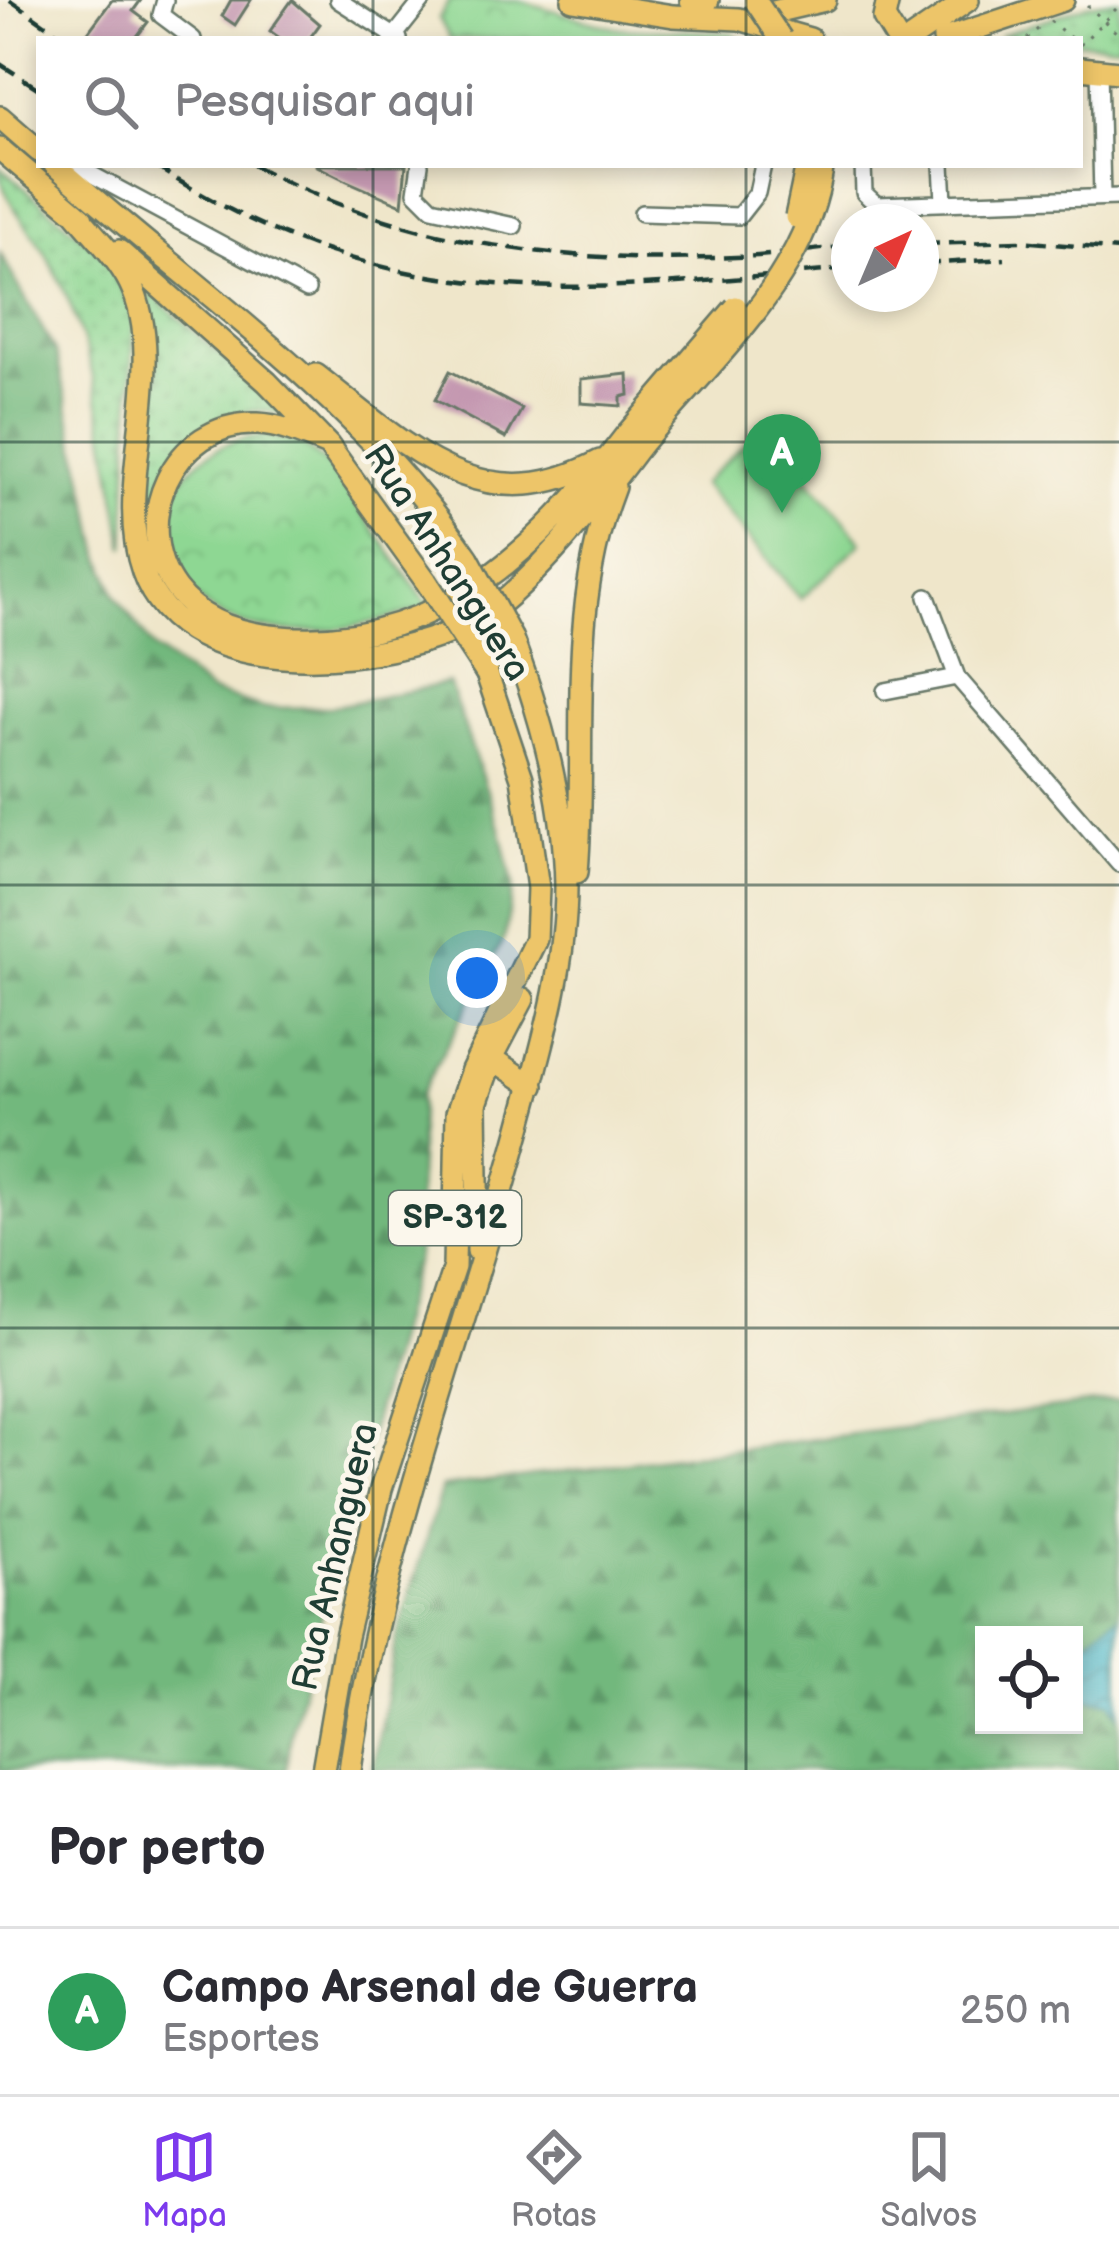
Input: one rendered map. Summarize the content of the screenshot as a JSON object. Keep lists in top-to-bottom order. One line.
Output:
{"streets":{"main road":["Rua Anhanguera","SP-312"]},"crossings":[["Rua Anhanguera","SP-312"]],"north":"top right","page":{"search":"Pesquisar aqui","pins":"A","heading":"Por perto","list":[{"mark":"A","name":"Campo Arsenal de Guerra","note":"Esportes","value":"250 m"}],"nav":["Mapa","Rotas","Salvos"]}}
